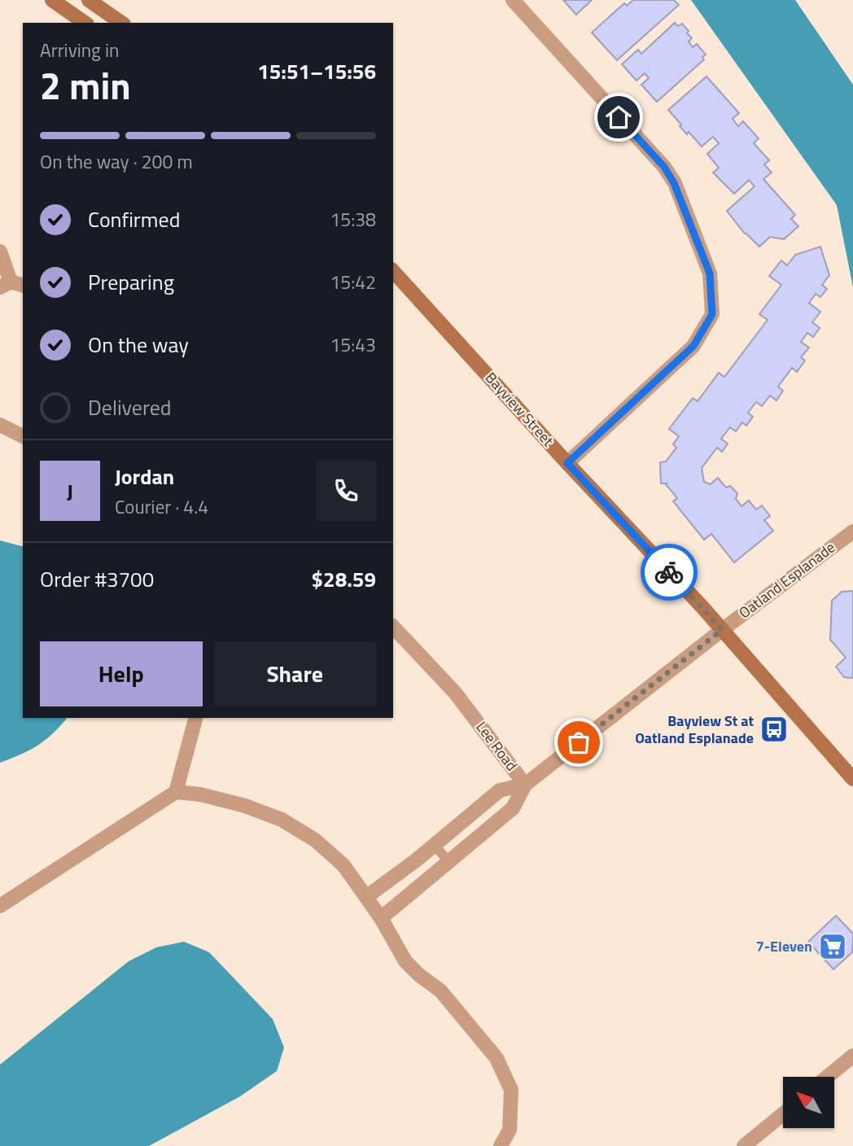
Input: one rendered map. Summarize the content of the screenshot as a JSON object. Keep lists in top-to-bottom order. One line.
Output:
{"streets":{"main road":["Bayview Street"],"street":["Oatland Esplanade","Lee Road"]},"crossings":[["Bayview Street","Oatland Esplanade"],["Bayview Street","Lee Road"],["Oatland Esplanade","Lee Road"]],"places":{"bus stop":["Bayview St at Oatland Esplanade"],"supermarket":["7-Eleven"]},"north":"top left","page":{"heading":["2 min","Arriving in","15:51–15:56"],"panel":["Jordan","Courier · 4.4","Order #3700","$28.59"],"bar":"On the way · 200 m","list":[["Confirmed","15:38"],["Preparing","15:42"],["On the way","15:43"],"Delivered"],"round":"J","buttons":["Help","Share"]}}
